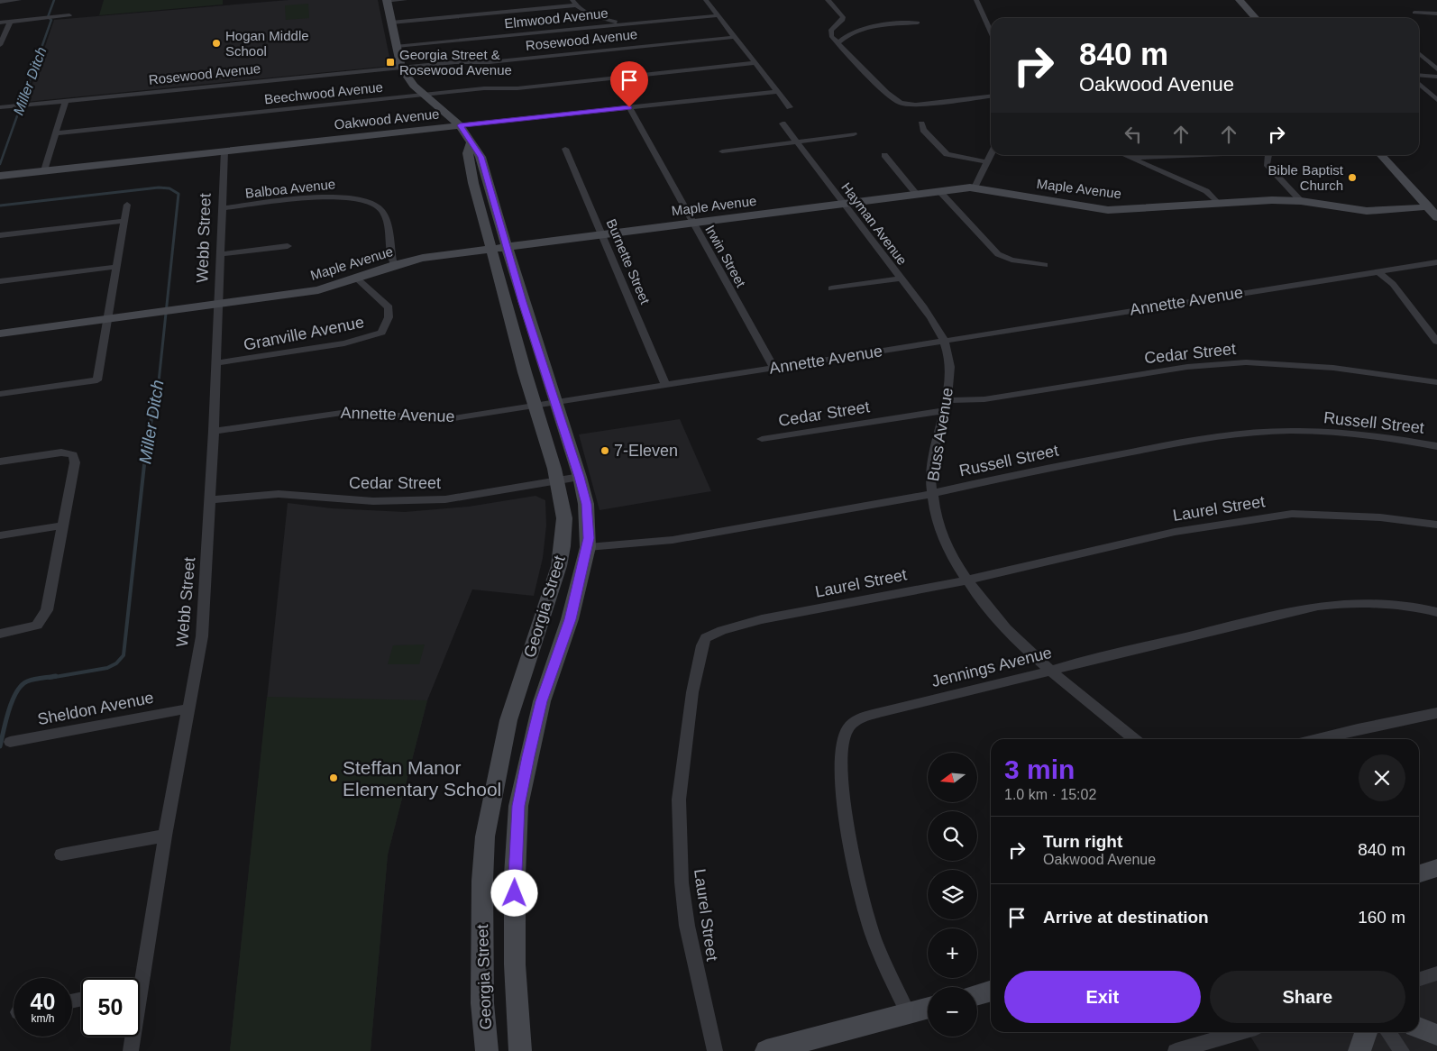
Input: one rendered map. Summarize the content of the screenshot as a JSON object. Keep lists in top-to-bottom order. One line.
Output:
{"streets":{"main road":["Oakwood Avenue","Maple Avenue","Georgia Street"],"street":["Elmwood Avenue","Rosewood Avenue","Beechwood Avenue","Balboa Avenue","Hayman Avenue","Webb Street","Irwin Street","Burnette Street","Annette Avenue","Granville Avenue","Cedar Street","Russell Street","Buss Avenue","Laurel Street","Jennings Avenue","Sheldon Avenue"]},"crossings":[["Elmwood Avenue","Georgia Street"],["Rosewood Avenue","Georgia Street"],["Beechwood Avenue","Georgia Street"],["Oakwood Avenue","Webb Street"],["Oakwood Avenue","Irwin Street"],["Oakwood Avenue","Georgia Street"],["Balboa Avenue","Maple Avenue"],["Balboa Avenue","Webb Street"],["Maple Avenue","Hayman Avenue"],["Maple Avenue","Webb Street"],["Maple Avenue","Irwin Street"],["Maple Avenue","Burnette Street"],["Maple Avenue","Granville Avenue"],["Maple Avenue","Georgia Street"],["Hayman Avenue","Annette Avenue"],["Hayman Avenue","Buss Avenue"],["Webb Street","Annette Avenue"],["Webb Street","Granville Avenue"],["Webb Street","Cedar Street"],["Webb Street","Sheldon Avenue"],["Irwin Street","Annette Avenue"],["Burnette Street","Annette Avenue"],["Annette Avenue","Buss Avenue"],["Annette Avenue","Georgia Street"],["Cedar Street","Buss Avenue"],["Cedar Street","Georgia Street"],["Russell Street","Buss Avenue"],["Russell Street","Georgia Street"],["Buss Avenue","Laurel Street"],["Buss Avenue","Jennings Avenue"]],"water":["Miller Ditch"],"places":{"other":["Hogan Middle School","Bible Baptist Church","7-Eleven","Steffan Manor Elementary School"],"transit":["Georgia Street & Rosewood Avenue"]},"north":"left","page":{"turn":["840 m","Oakwood Avenue"],"heading":["3 min","1.0 km · 15:02"],"map_buttons":["+","−"],"list":[{"name":"Turn right","note":"Oakwood Avenue","value":"840 m"},{"name":"Arrive at destination","value":"160 m"}],"buttons":["Exit","Share"],"speed":"40 km/h","limit":"50"}}
